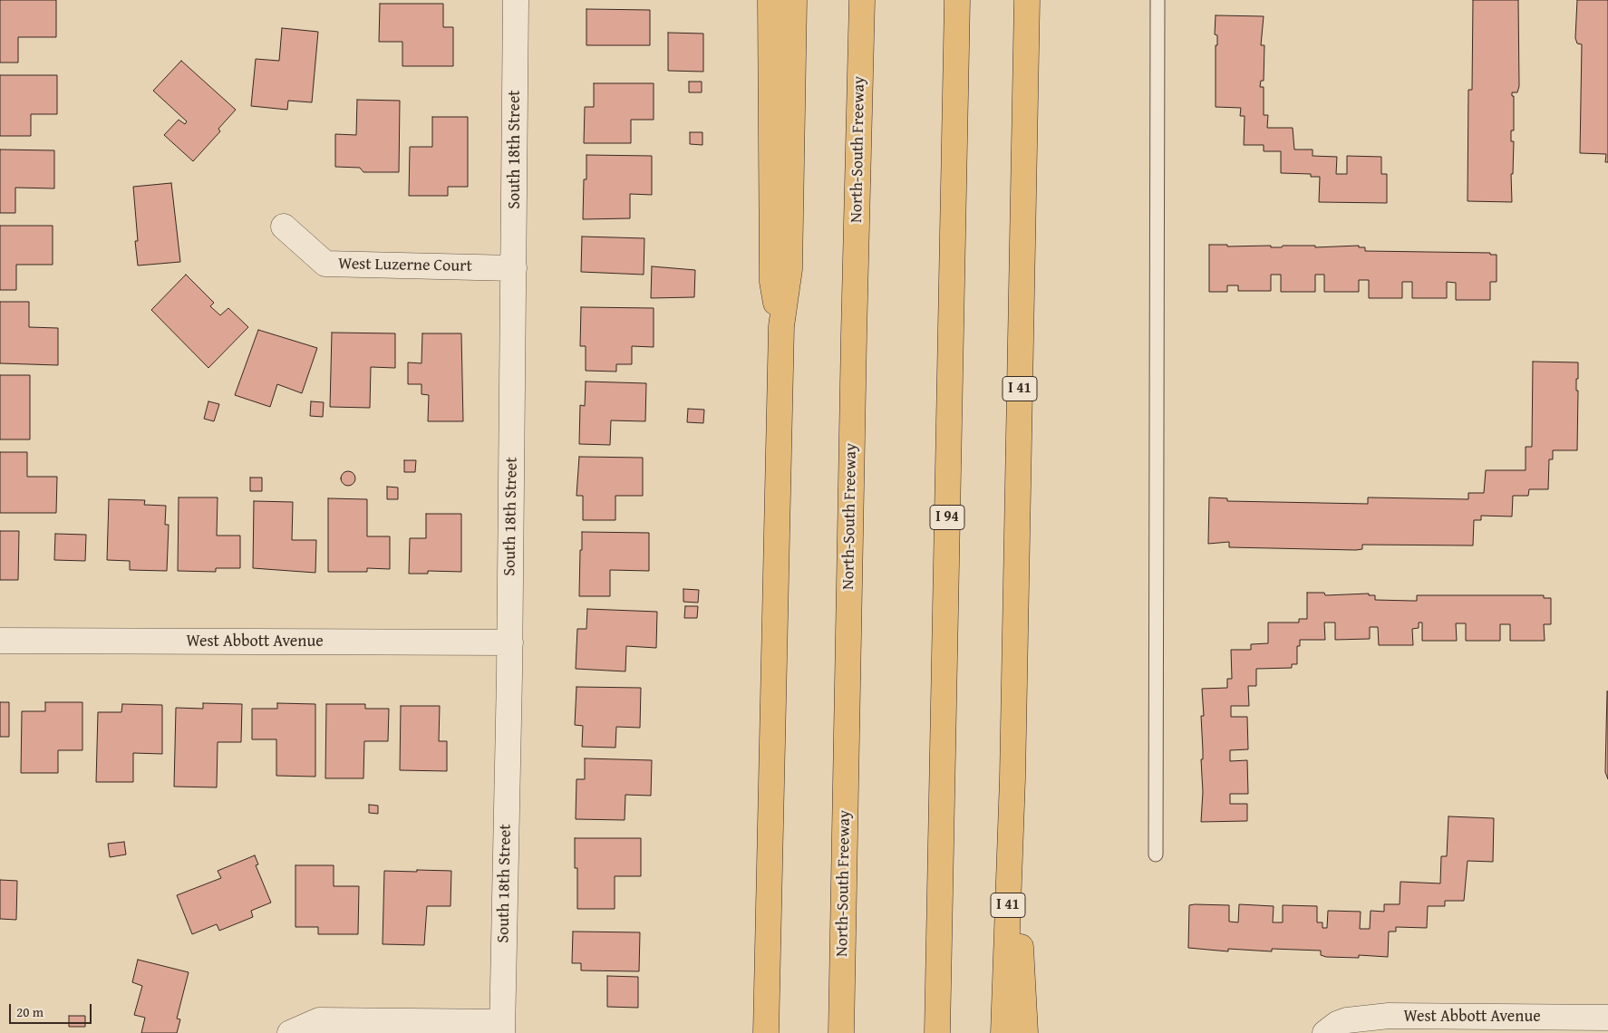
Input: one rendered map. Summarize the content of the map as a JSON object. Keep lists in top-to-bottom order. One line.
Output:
{"streets":{"highway":["North-South Freeway","I 41","I 94"],"street":["South 18th Street","West Luzerne Court","West Abbott Avenue"]},"crossings":[["South 18th Street","West Luzerne Court"],["South 18th Street","West Abbott Avenue"]],"scale_bar":"20 m"}
